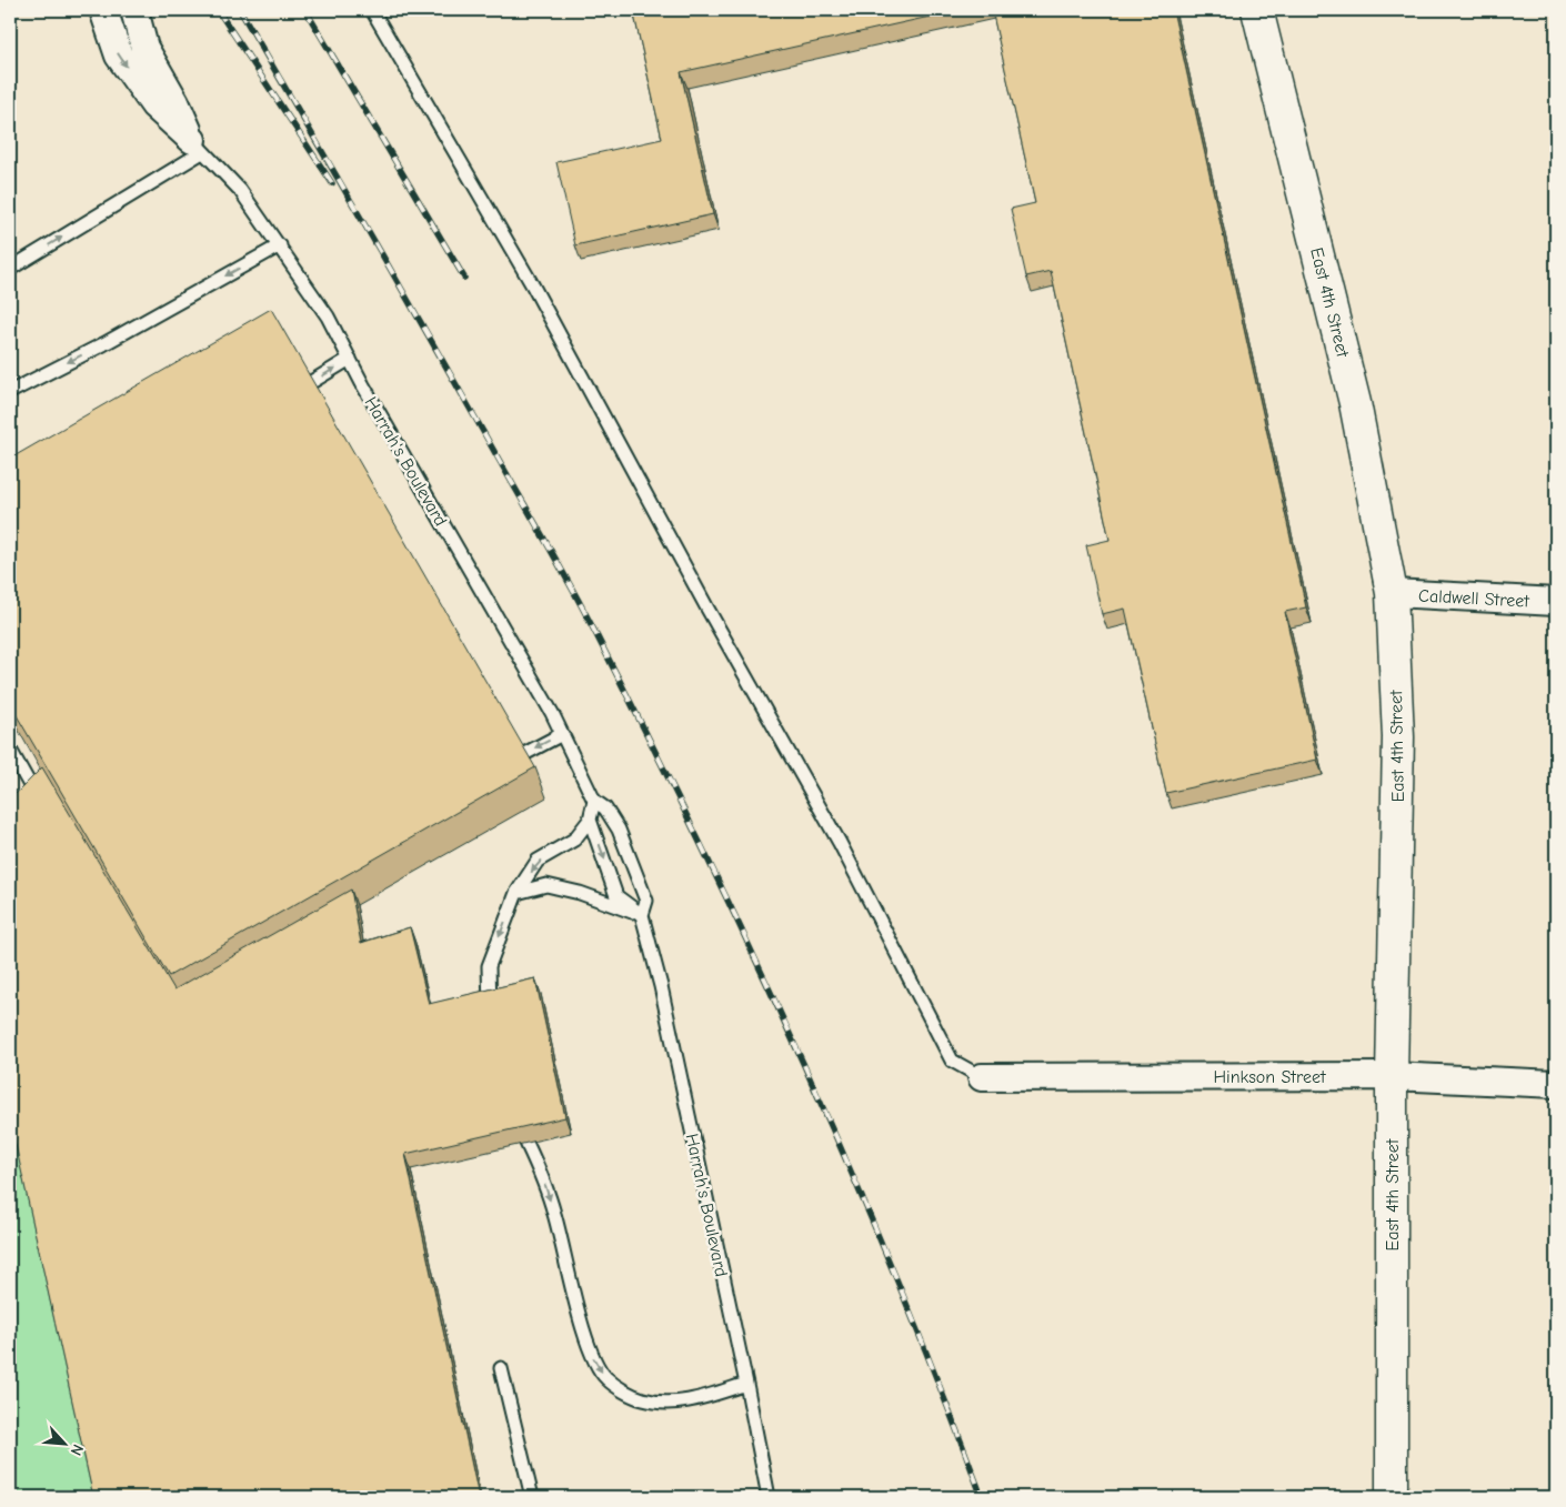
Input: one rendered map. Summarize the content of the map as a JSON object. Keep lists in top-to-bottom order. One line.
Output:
{"streets":{"main road":["East 4th Street"],"street":["Harrah's Boulevard","Caldwell Street","Hinkson Street"]},"crossings":[["East 4th Street","Caldwell Street"],["East 4th Street","Hinkson Street"]],"north":"bottom right"}
